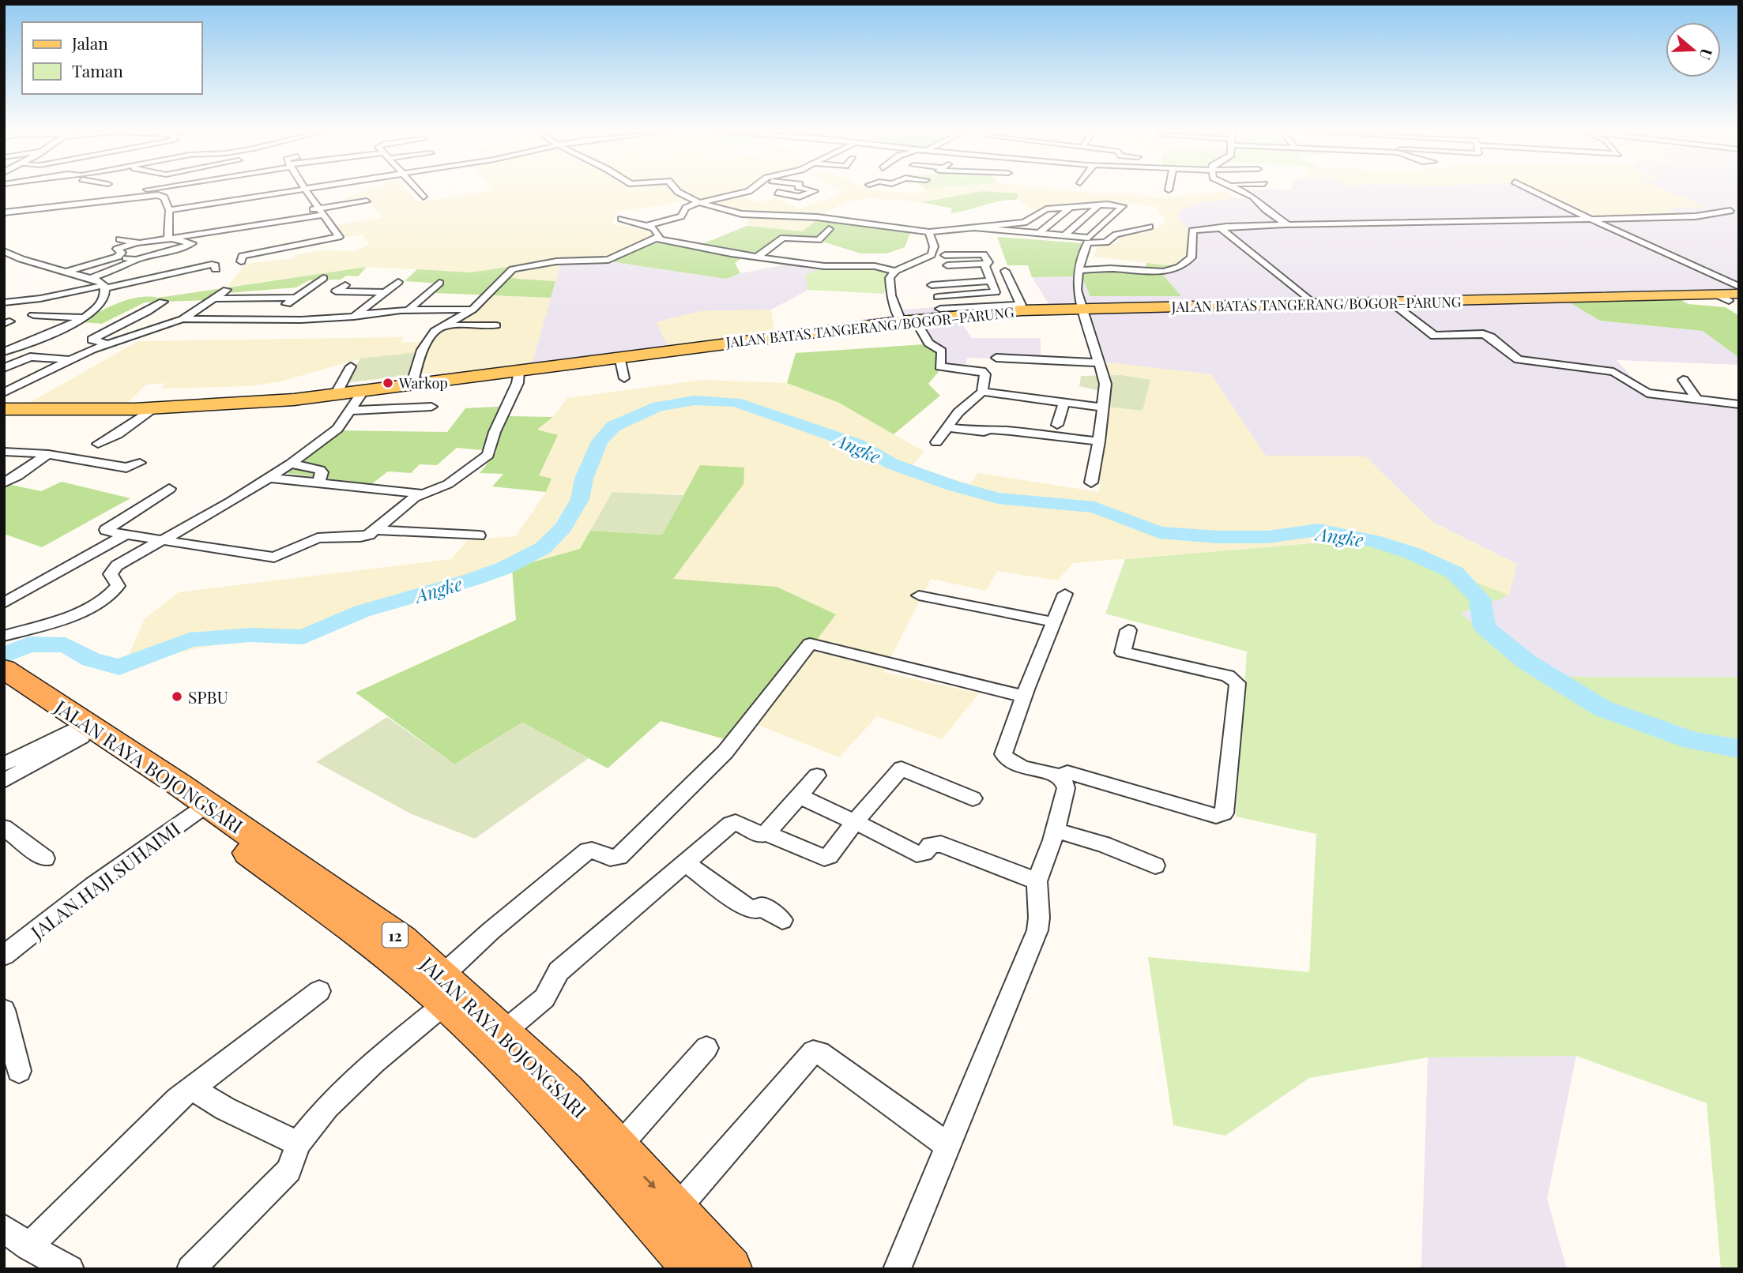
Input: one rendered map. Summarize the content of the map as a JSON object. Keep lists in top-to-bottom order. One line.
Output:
{"streets":{"highway":["JALAN RAYA BOJONGSARI","12"],"main road":["JALAN BATAS TANGERANG/BOGOR–PARUNG"],"street":["JALAN HAJI SUHAIMI"]},"crossings":[["JALAN RAYA BOJONGSARI","JALAN HAJI SUHAIMI"]],"water":["Angke"],"places":["Warkop","SPBU"],"legend":["Jalan","Taman"],"north":"right"}
